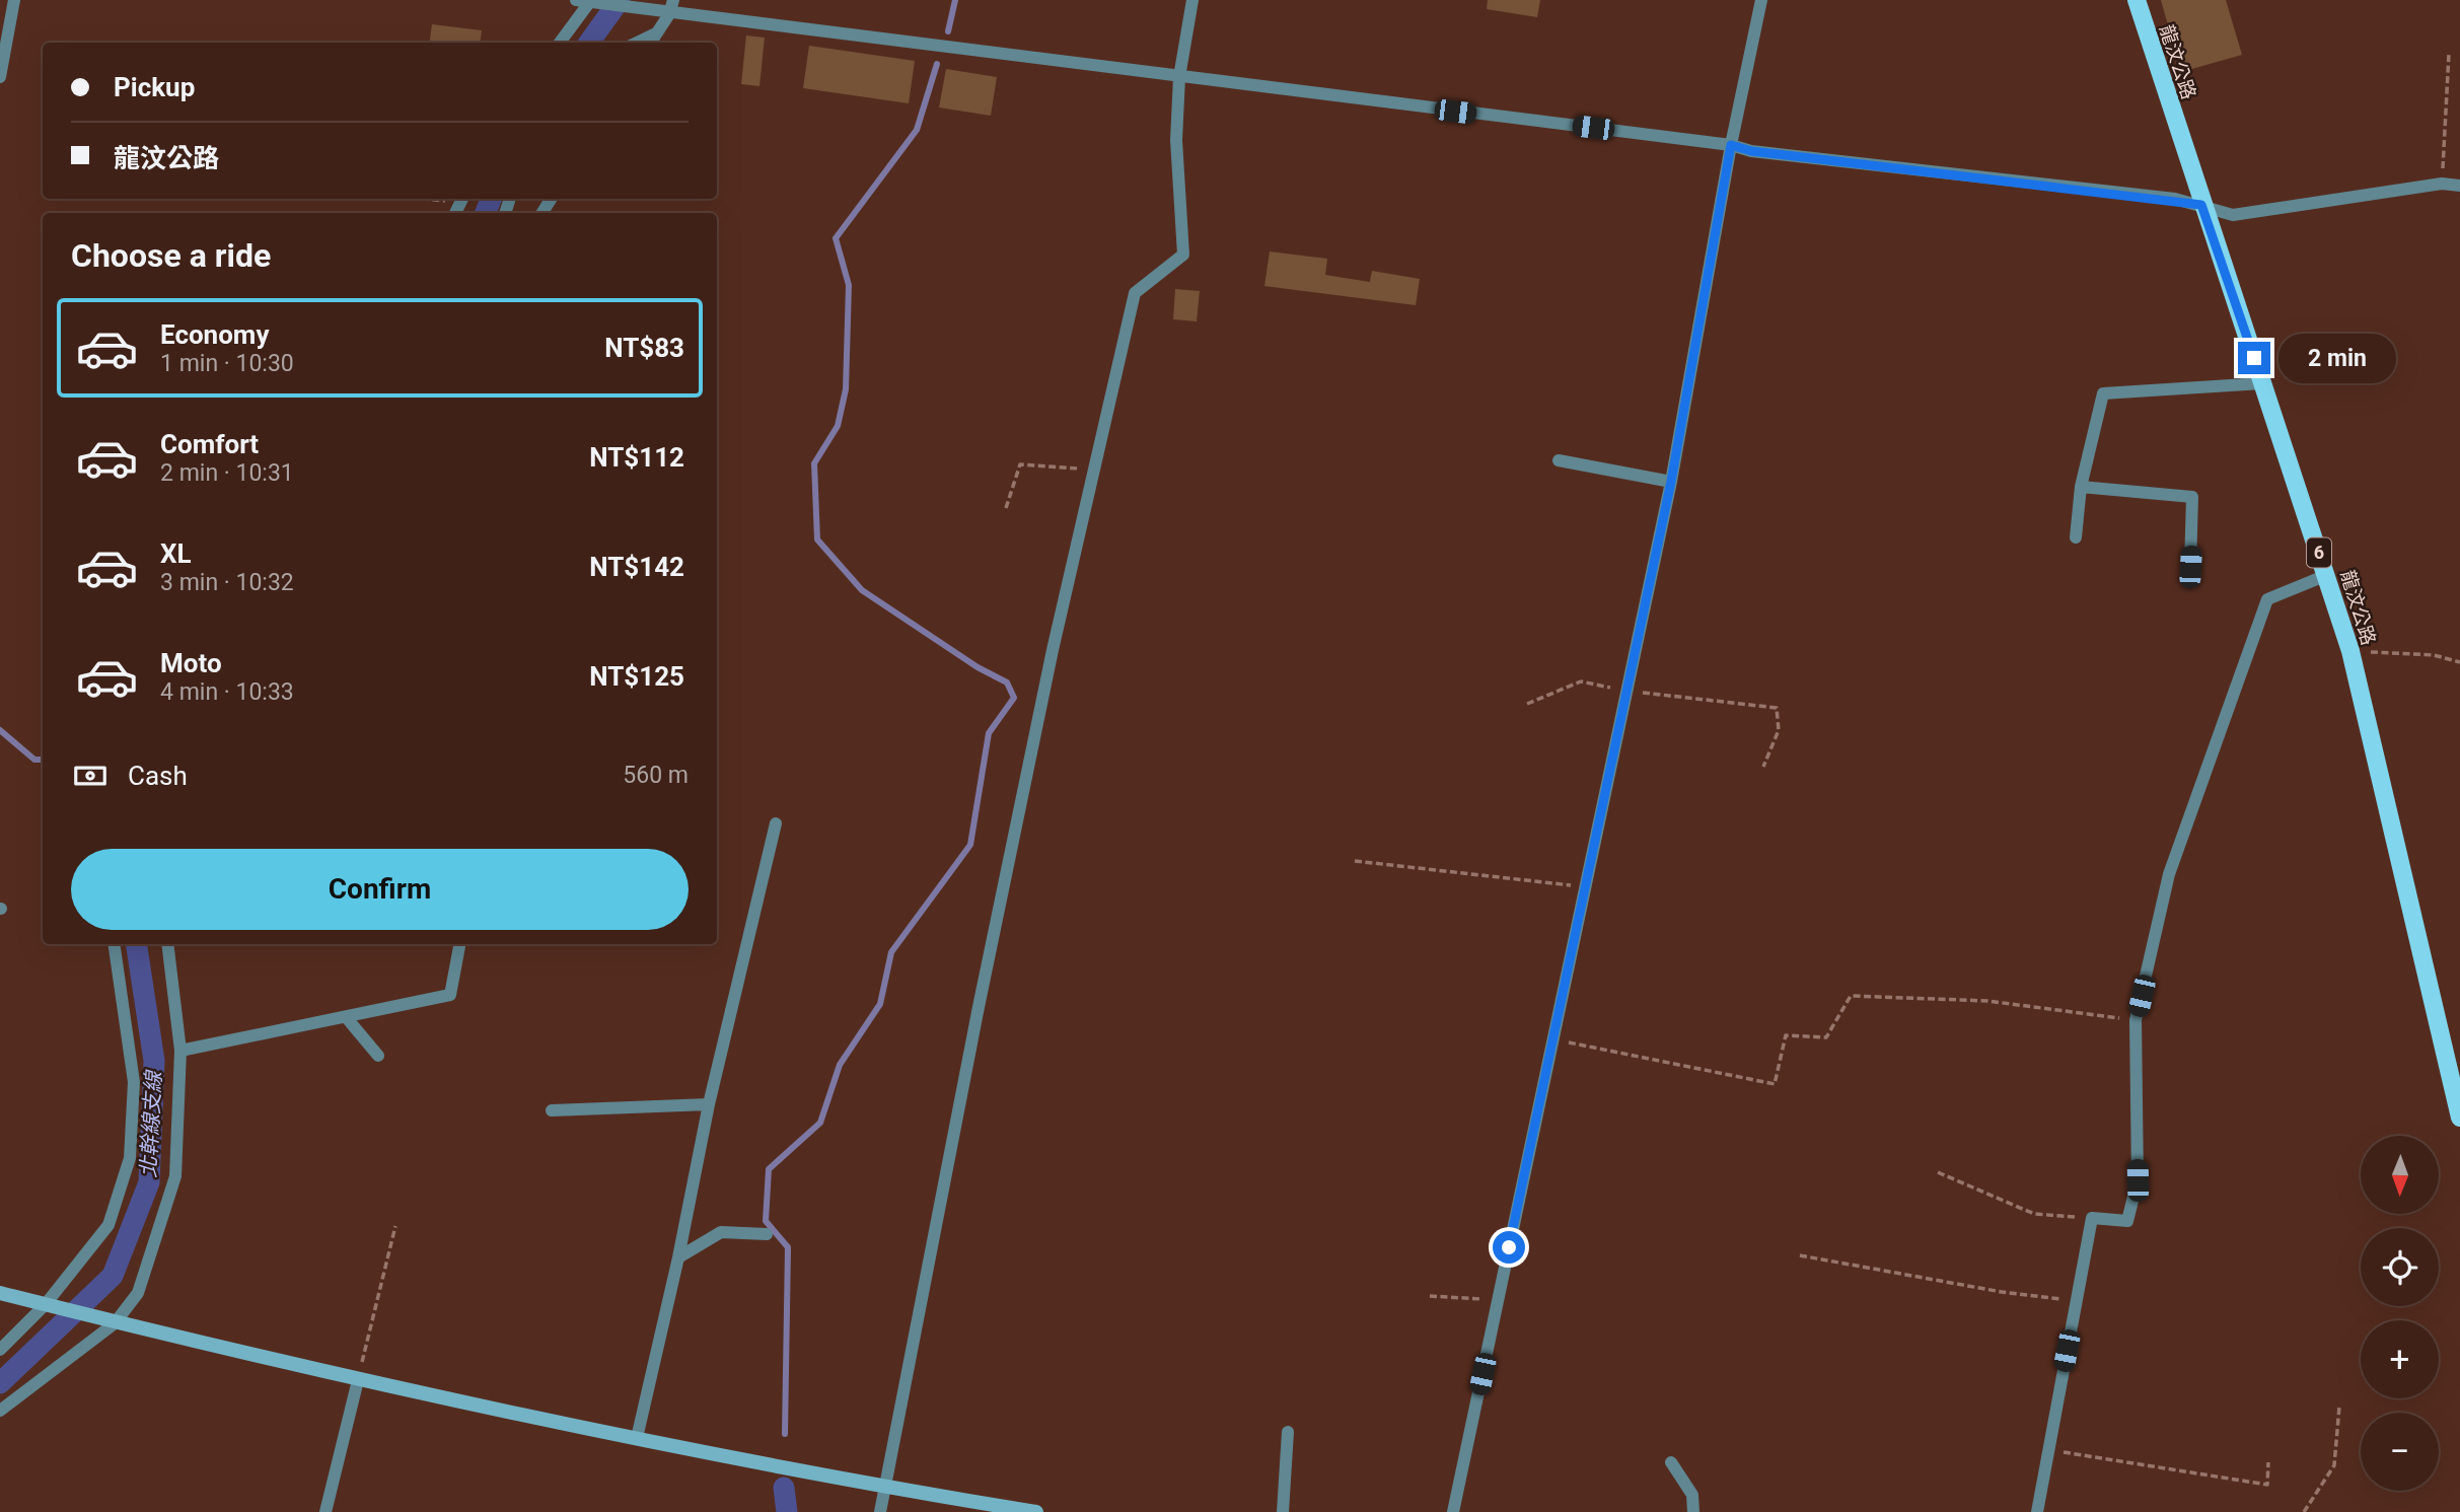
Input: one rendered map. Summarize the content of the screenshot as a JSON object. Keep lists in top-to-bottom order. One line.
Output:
{"streets":{"main road":["龍汶公路","6"]},"water":["北幹線支線"],"north":"bottom","page":{"banner":["Pickup","龍汶公路"],"heading":"Choose a ride","list":[{"name":"Economy","note":"1 min · 10:30","value":"NT$83"},{"name":"Comfort","note":"2 min · 10:31","value":"NT$112"},{"name":"XL","note":"3 min · 10:32","value":"NT$142"},{"name":"Moto","note":"4 min · 10:33","value":"NT$125"}],"bubble":"2 min","pay":["Cash","560 m"],"buttons":"Confirm","map_buttons":["+","−"]}}
